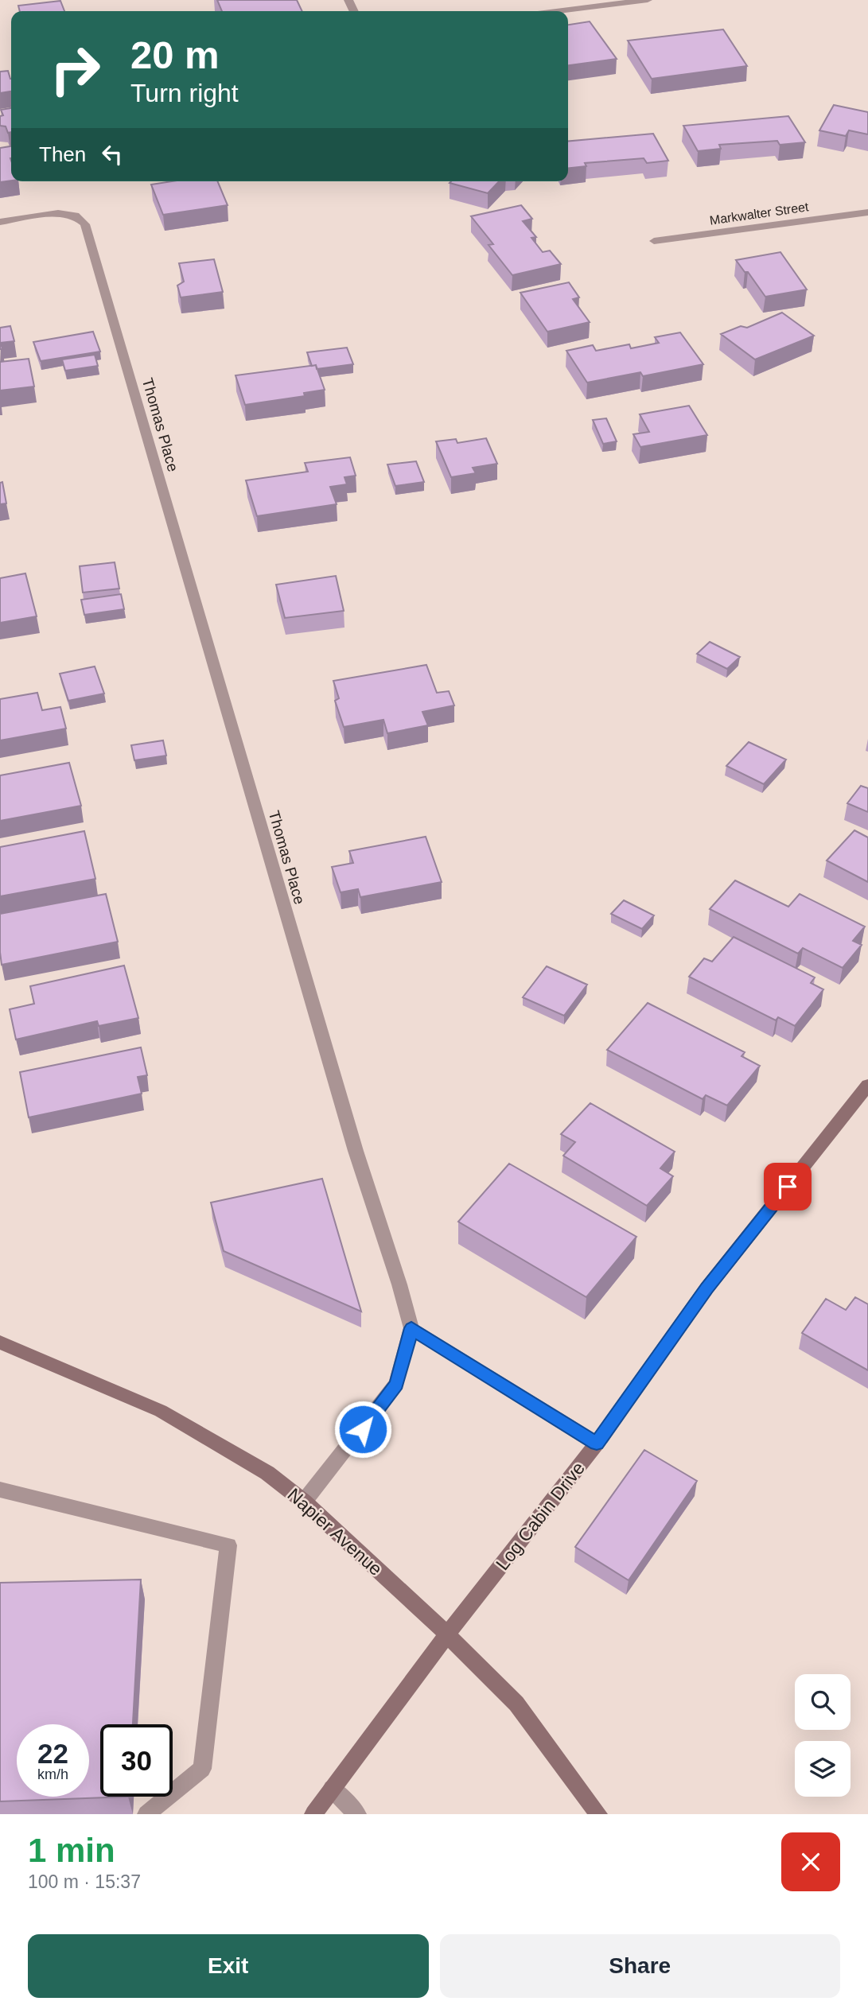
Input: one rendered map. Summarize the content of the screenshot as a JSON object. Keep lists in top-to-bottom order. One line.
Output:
{"streets":{"street":["Markwalter Street","Thomas Place","Log Cabin Drive","Napier Avenue"]},"crossings":[["Log Cabin Drive","Napier Avenue"]],"page":{"turn":["20 m","Turn right"],"then":"Then","speed":"22 km/h","limit":"30","heading":["1 min","100 m · 15:37"],"buttons":["Exit","Share"]}}
